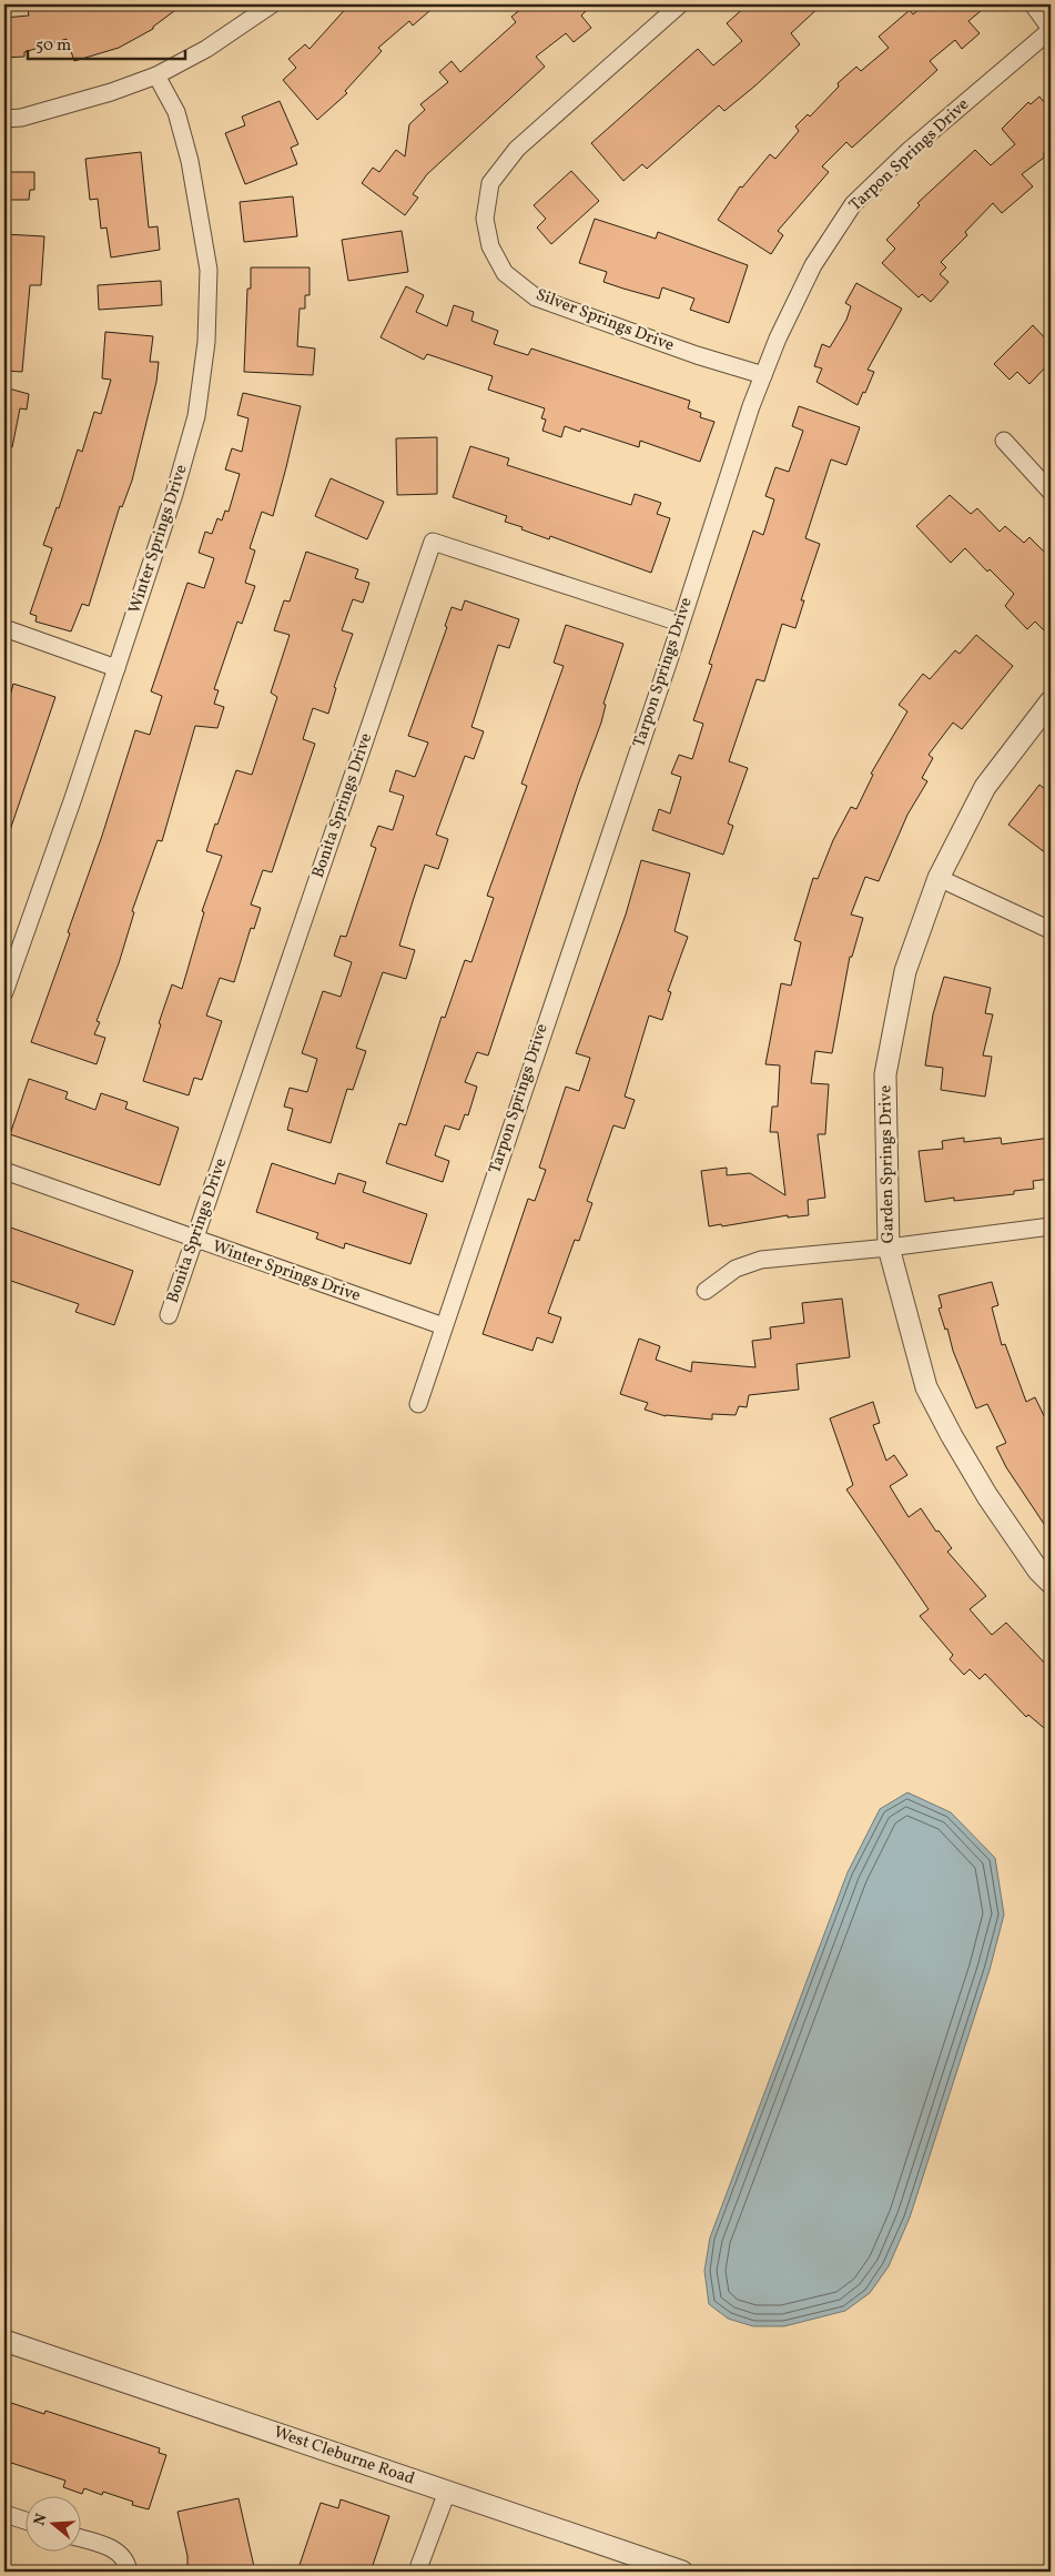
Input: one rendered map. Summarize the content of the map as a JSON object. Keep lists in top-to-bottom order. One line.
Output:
{"streets":{"street":["Tarpon Springs Drive","Silver Springs Drive","Winter Springs Drive","Bonita Springs Drive","Garden Springs Drive","West Cleburne Road"]},"crossings":[["Tarpon Springs Drive","Silver Springs Drive"],["Tarpon Springs Drive","Winter Springs Drive"],["Tarpon Springs Drive","Bonita Springs Drive"],["Winter Springs Drive","Bonita Springs Drive"]],"scale_bar":"50 m","north":"left"}
